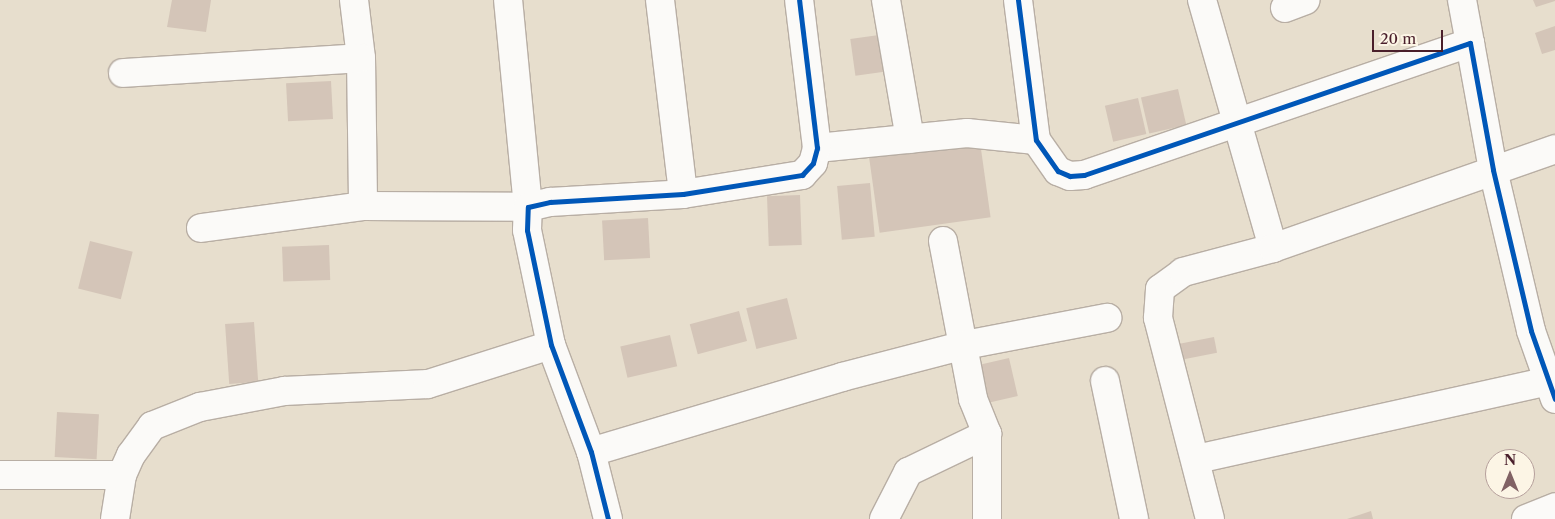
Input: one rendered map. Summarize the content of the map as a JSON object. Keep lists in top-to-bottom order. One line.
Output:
{"scale_bar":"20 m","north":"top"}
